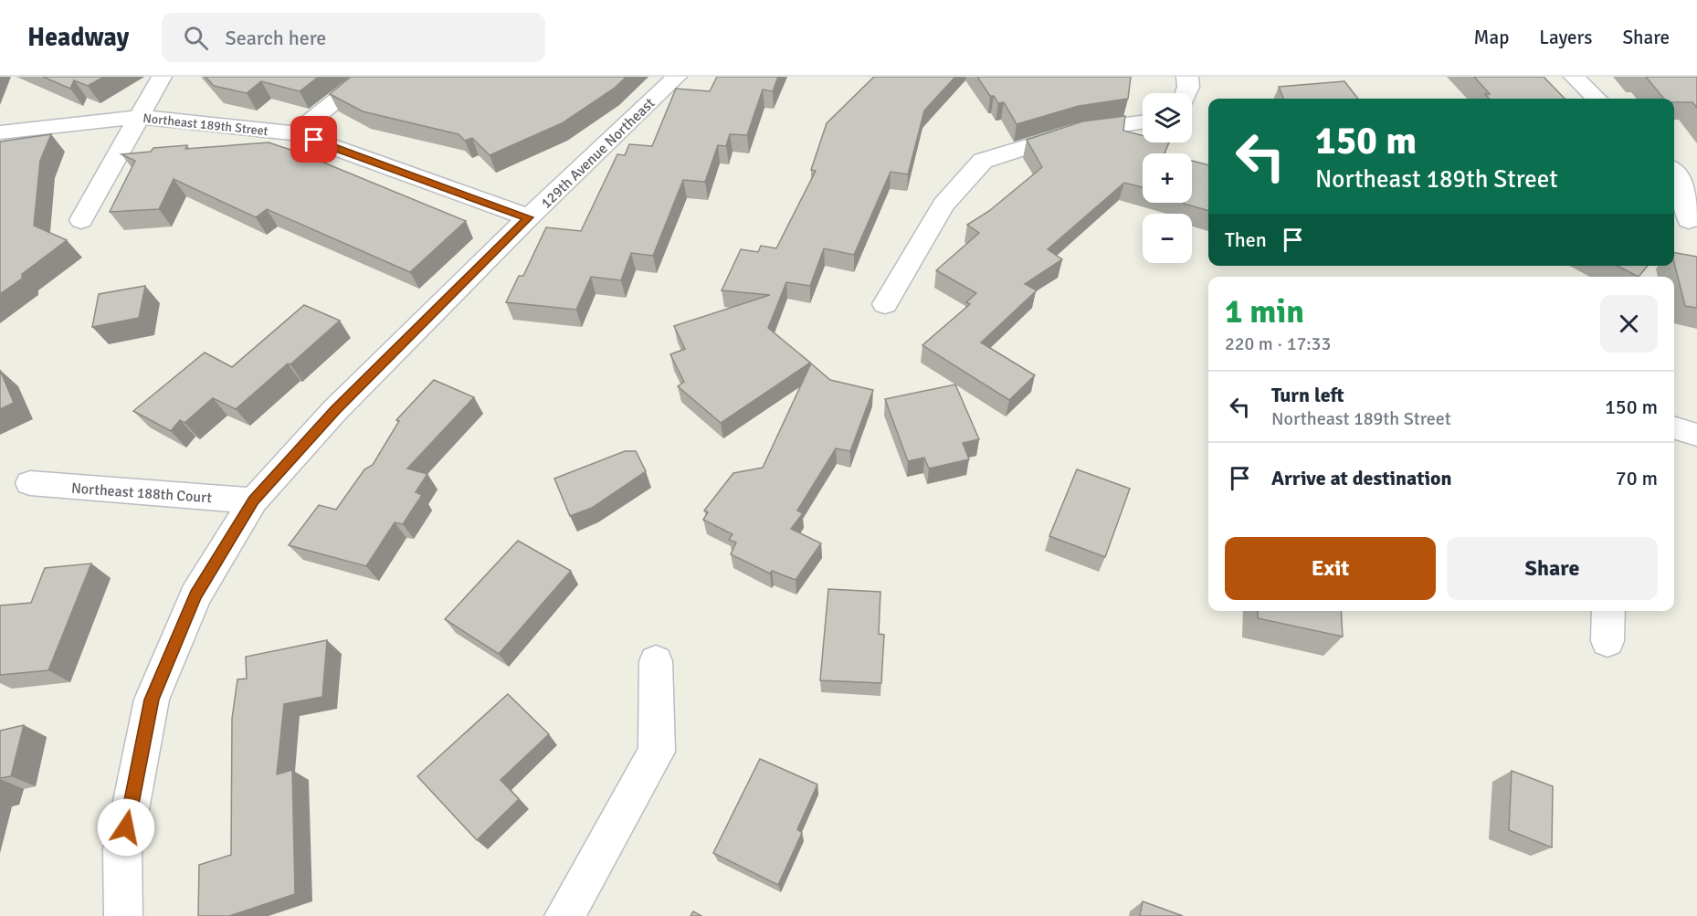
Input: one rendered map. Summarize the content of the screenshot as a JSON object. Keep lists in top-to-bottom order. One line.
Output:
{"streets":{"street":["Northeast 189th Street","129th Avenue Northeast","Northeast 188th Court"]},"crossings":[["Northeast 189th Street","129th Avenue Northeast"],["129th Avenue Northeast","Northeast 188th Court"]],"page":{"header":"Headway","search":"Search here","nav":["Map","Layers","Share"],"map_buttons":["+","−"],"turn":["150 m","Northeast 189th Street"],"then":"Then","heading":["1 min","220 m · 17:33"],"list":[{"name":"Turn left","note":"Northeast 189th Street","value":"150 m"},{"name":"Arrive at destination","value":"70 m"}],"buttons":["Exit","Share"]}}
